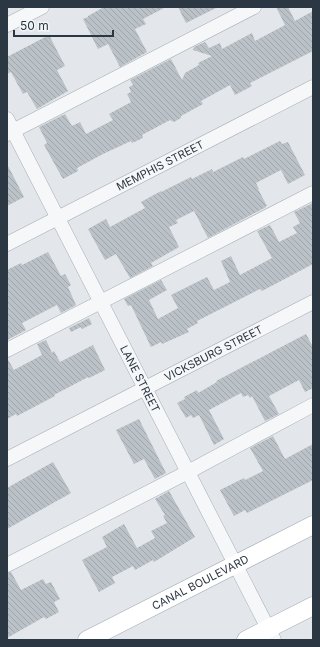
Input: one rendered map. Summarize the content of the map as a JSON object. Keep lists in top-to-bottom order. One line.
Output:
{"streets":{"main road":["CANAL BOULEVARD"],"street":["MEMPHIS STREET","VICKSBURG STREET","LANE STREET"]},"crossings":[["MEMPHIS STREET","LANE STREET"],["VICKSBURG STREET","LANE STREET"],["LANE STREET","CANAL BOULEVARD"]],"scale_bar":"50 m"}
